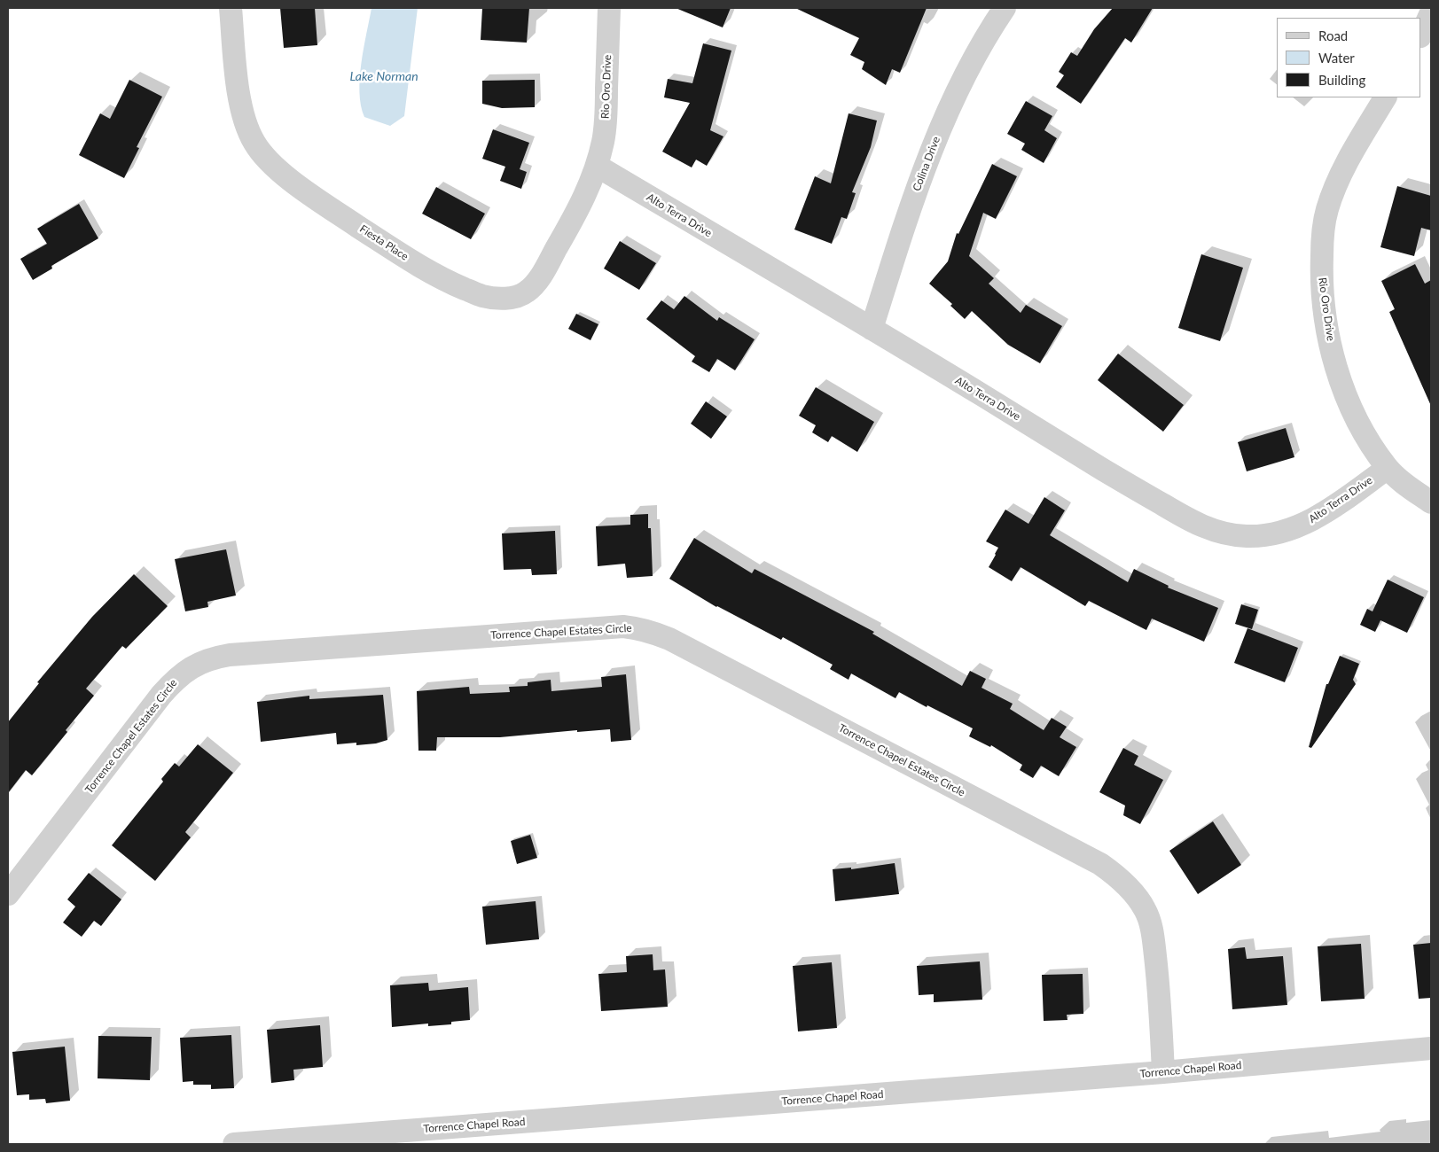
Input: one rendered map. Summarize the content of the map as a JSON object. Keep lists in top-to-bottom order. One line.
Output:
{"streets":{"street":["Rio Oro Drive","Colina Drive","Alto Terra Drive","Fiesta Place","Torrence Chapel Estates Circle","Torrence Chapel Road"]},"crossings":[["Rio Oro Drive","Alto Terra Drive"],["Rio Oro Drive","Fiesta Place"],["Colina Drive","Alto Terra Drive"],["Alto Terra Drive","Fiesta Place"],["Torrence Chapel Estates Circle","Torrence Chapel Road"]],"water":["Lake Norman"],"legend":["Road","Water","Building"]}
